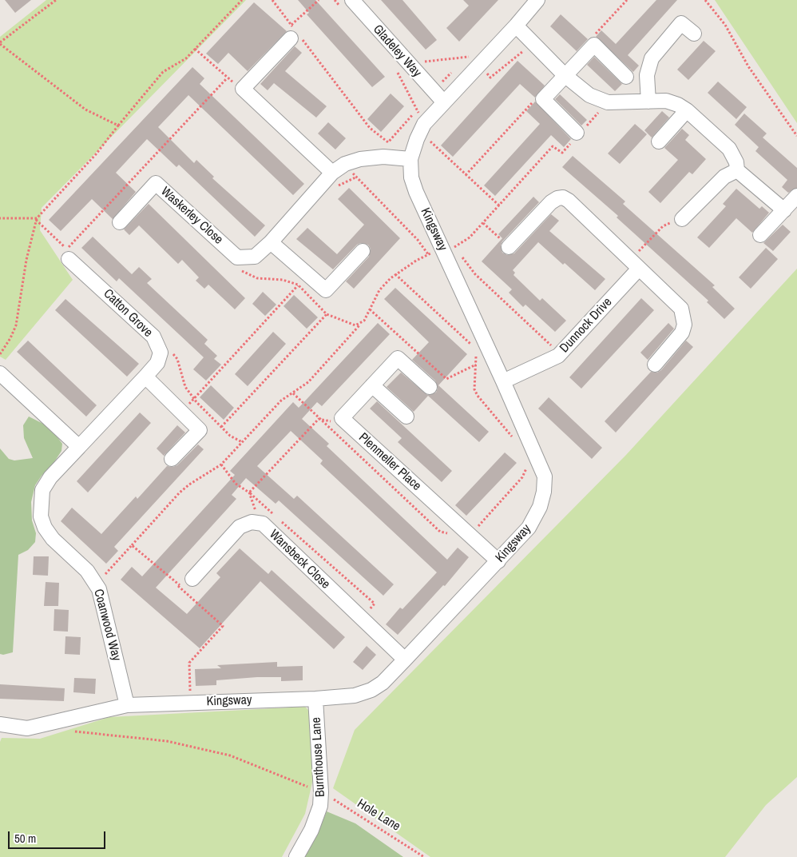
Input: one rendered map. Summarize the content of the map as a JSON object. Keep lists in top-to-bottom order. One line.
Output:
{"streets":{"street":["Gladeley Way","Waskerley Close","Kingsway","Catton Grove","Dunnock Drive","Plenmeller Place","Wansbeck Close","Coanwood Way","Burnthouse Lane"],"path":["Hole Lane"]},"crossings":[["Gladeley Way","Kingsway"],["Waskerley Close","Kingsway"],["Kingsway","Dunnock Drive"],["Kingsway","Plenmeller Place"],["Kingsway","Wansbeck Close"],["Kingsway","Coanwood Way"],["Kingsway","Burnthouse Lane"],["Kingsway","Hole Lane"],["Catton Grove","Coanwood Way"],["Burnthouse Lane","Hole Lane"]],"scale_bar":"50 m"}
